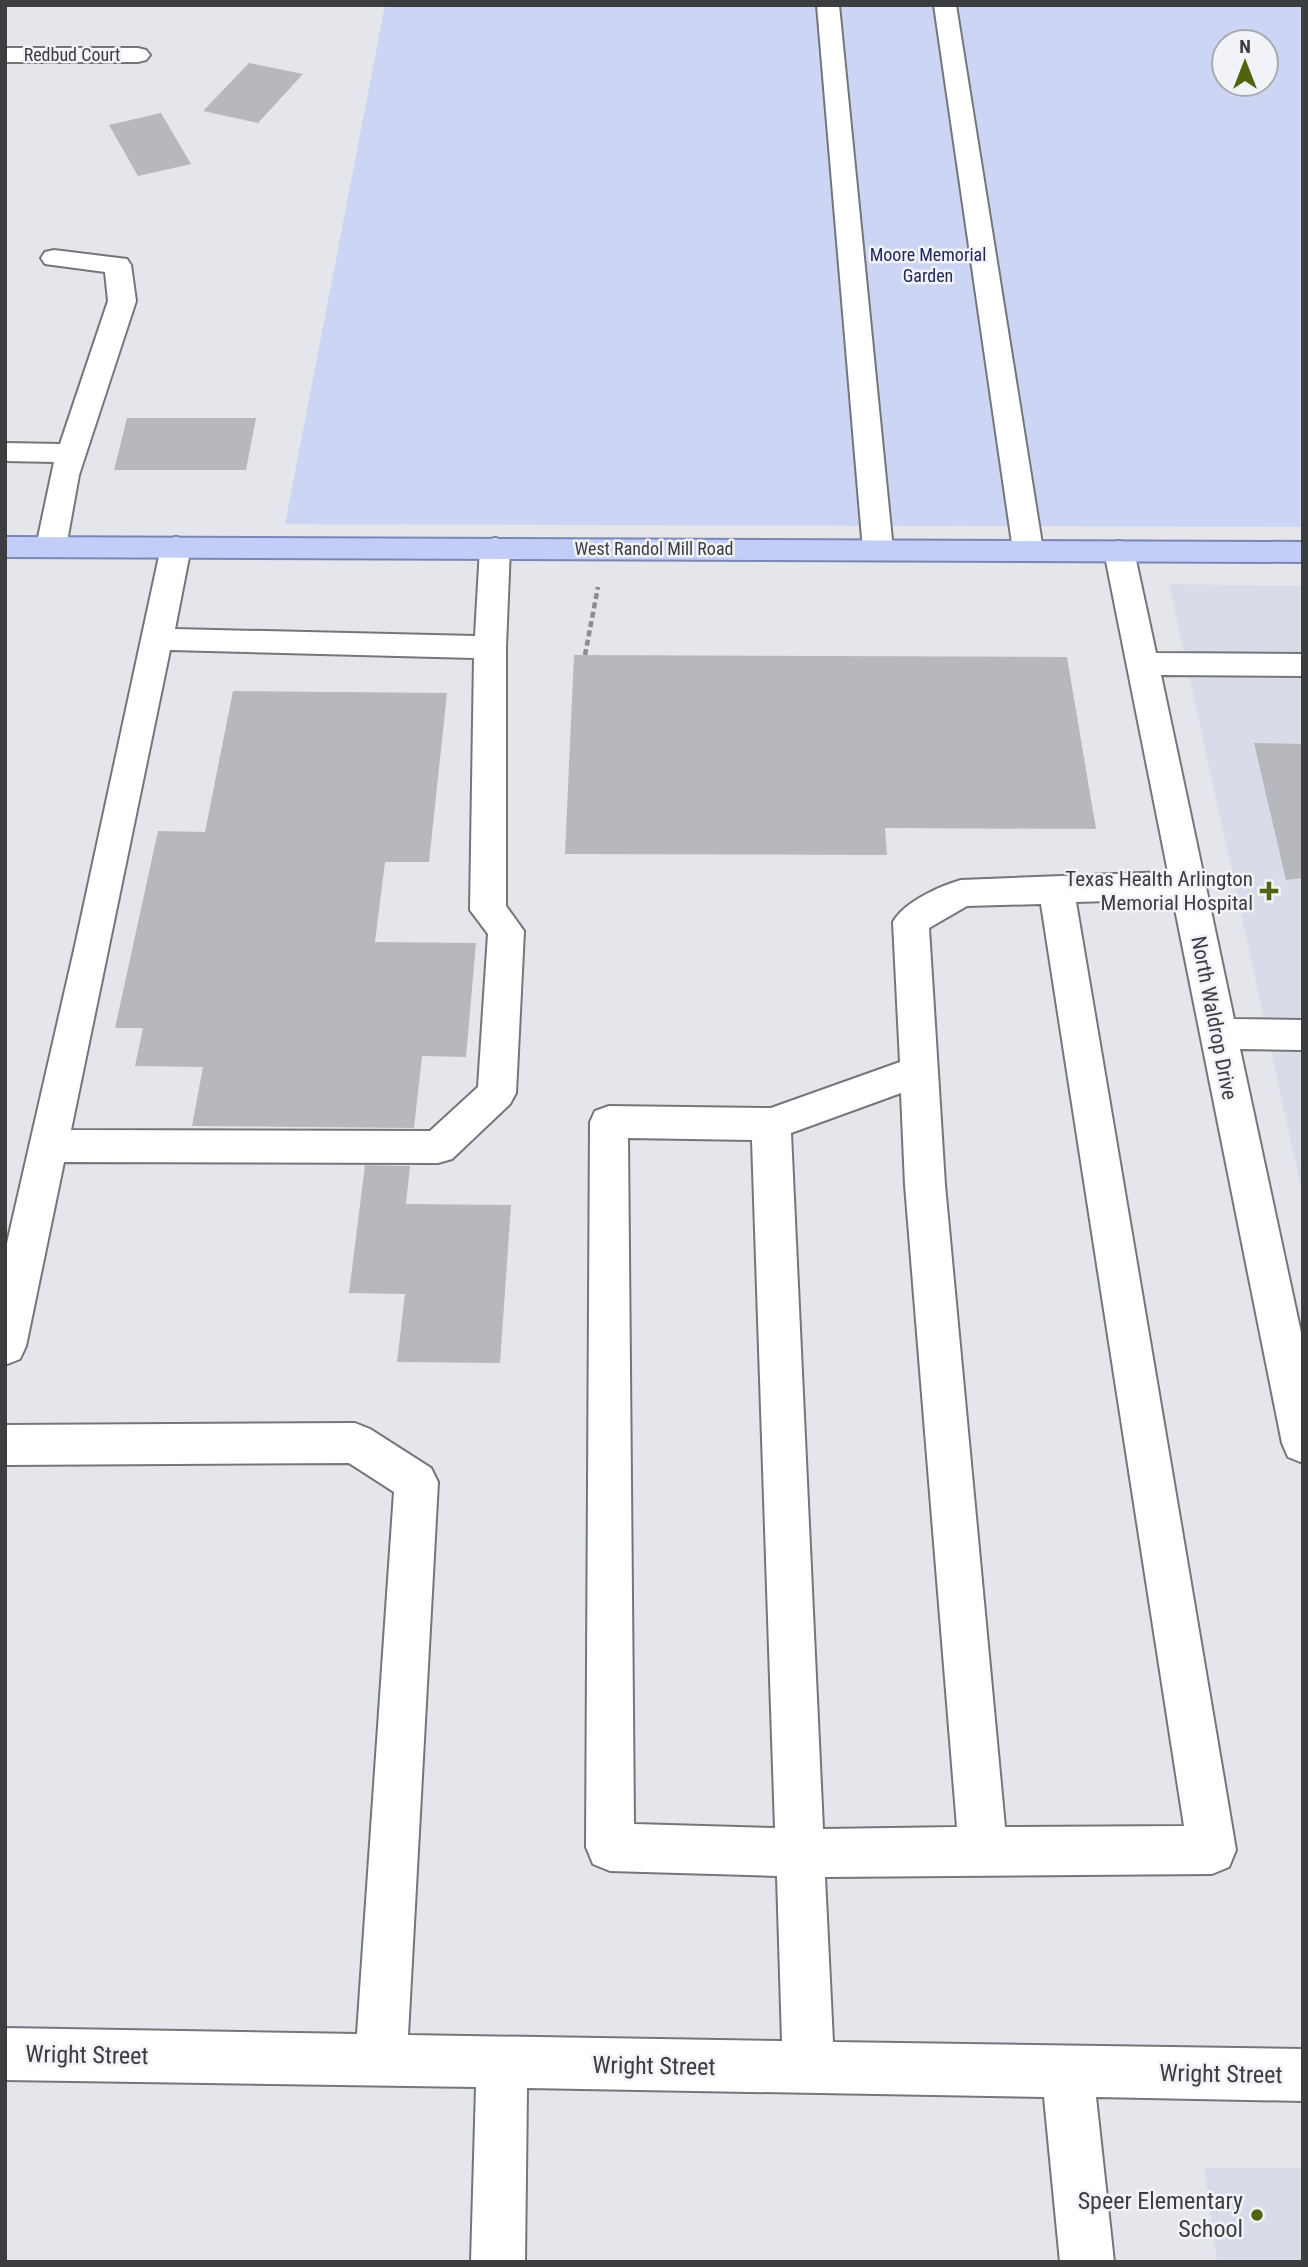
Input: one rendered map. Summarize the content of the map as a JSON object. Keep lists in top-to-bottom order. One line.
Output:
{"streets":{"main road":["West Randol Mill Road"],"street":["Redbud Court","North Waldrop Drive","Wright Street"]},"crossings":[["West Randol Mill Road","North Waldrop Drive"]],"parks":["Moore Memorial Garden"],"places":{"health":["Texas Health Arlington Memorial Hospital"],"other":["Speer Elementary School"]},"north":"top"}
